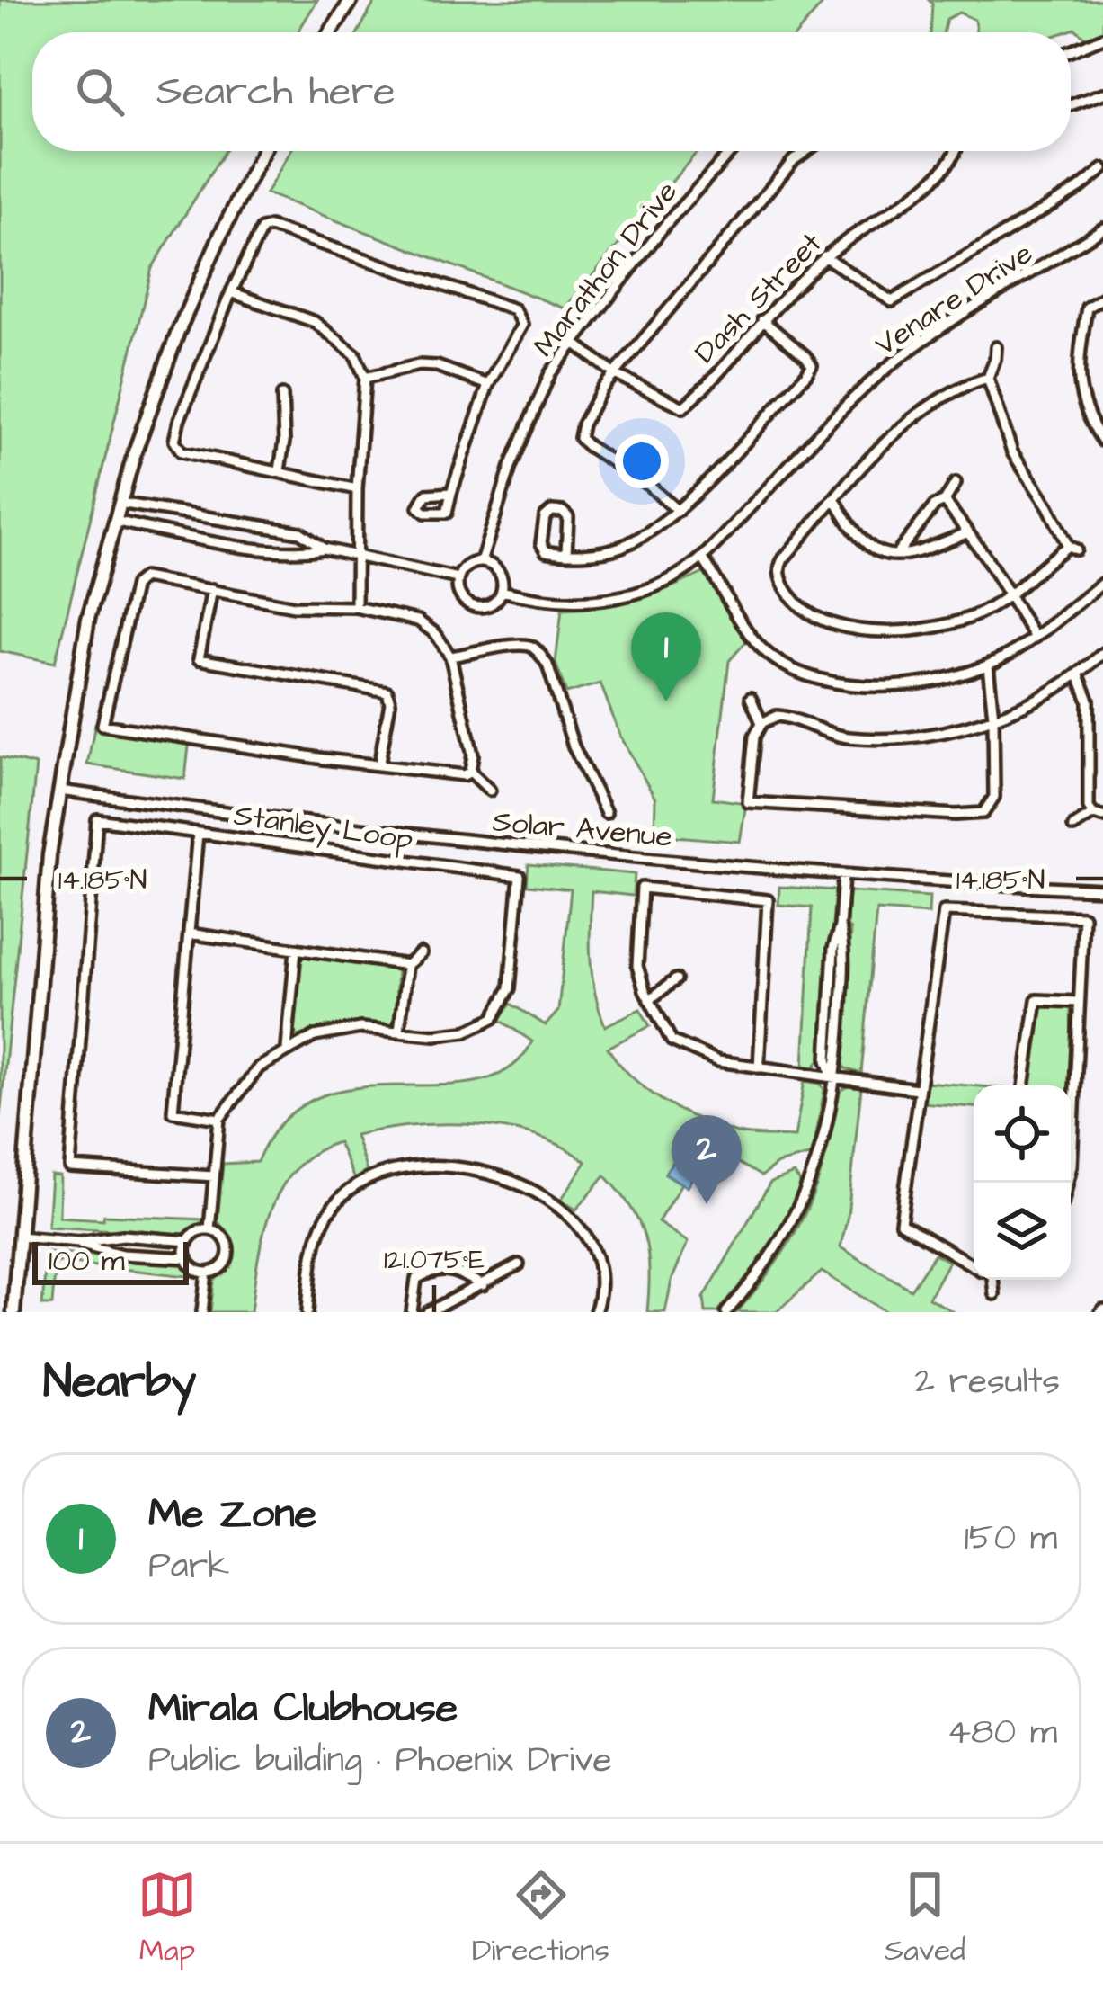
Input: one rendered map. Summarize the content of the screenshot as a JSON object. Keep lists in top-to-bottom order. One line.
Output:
{"streets":{"street":["Marathon Drive","Dash Street","Venare Drive","Stanley Loop","Solar Avenue"]},"crossings":[["Marathon Drive","Venare Drive"]],"scale_bar":"100 m","page":{"search":"Search here","pins":["1","2"],"scale":"100 m","heading":["Nearby","2 results"],"list":[{"mark":"1","name":"Me Zone","note":"Park","value":"150 m"},{"mark":"2","name":"Mirala Clubhouse","note":"Public building · Phoenix Drive","value":"480 m"}],"nav":["Map","Directions","Saved"]},"coordinates":["14.185°N","121.075°E"]}
